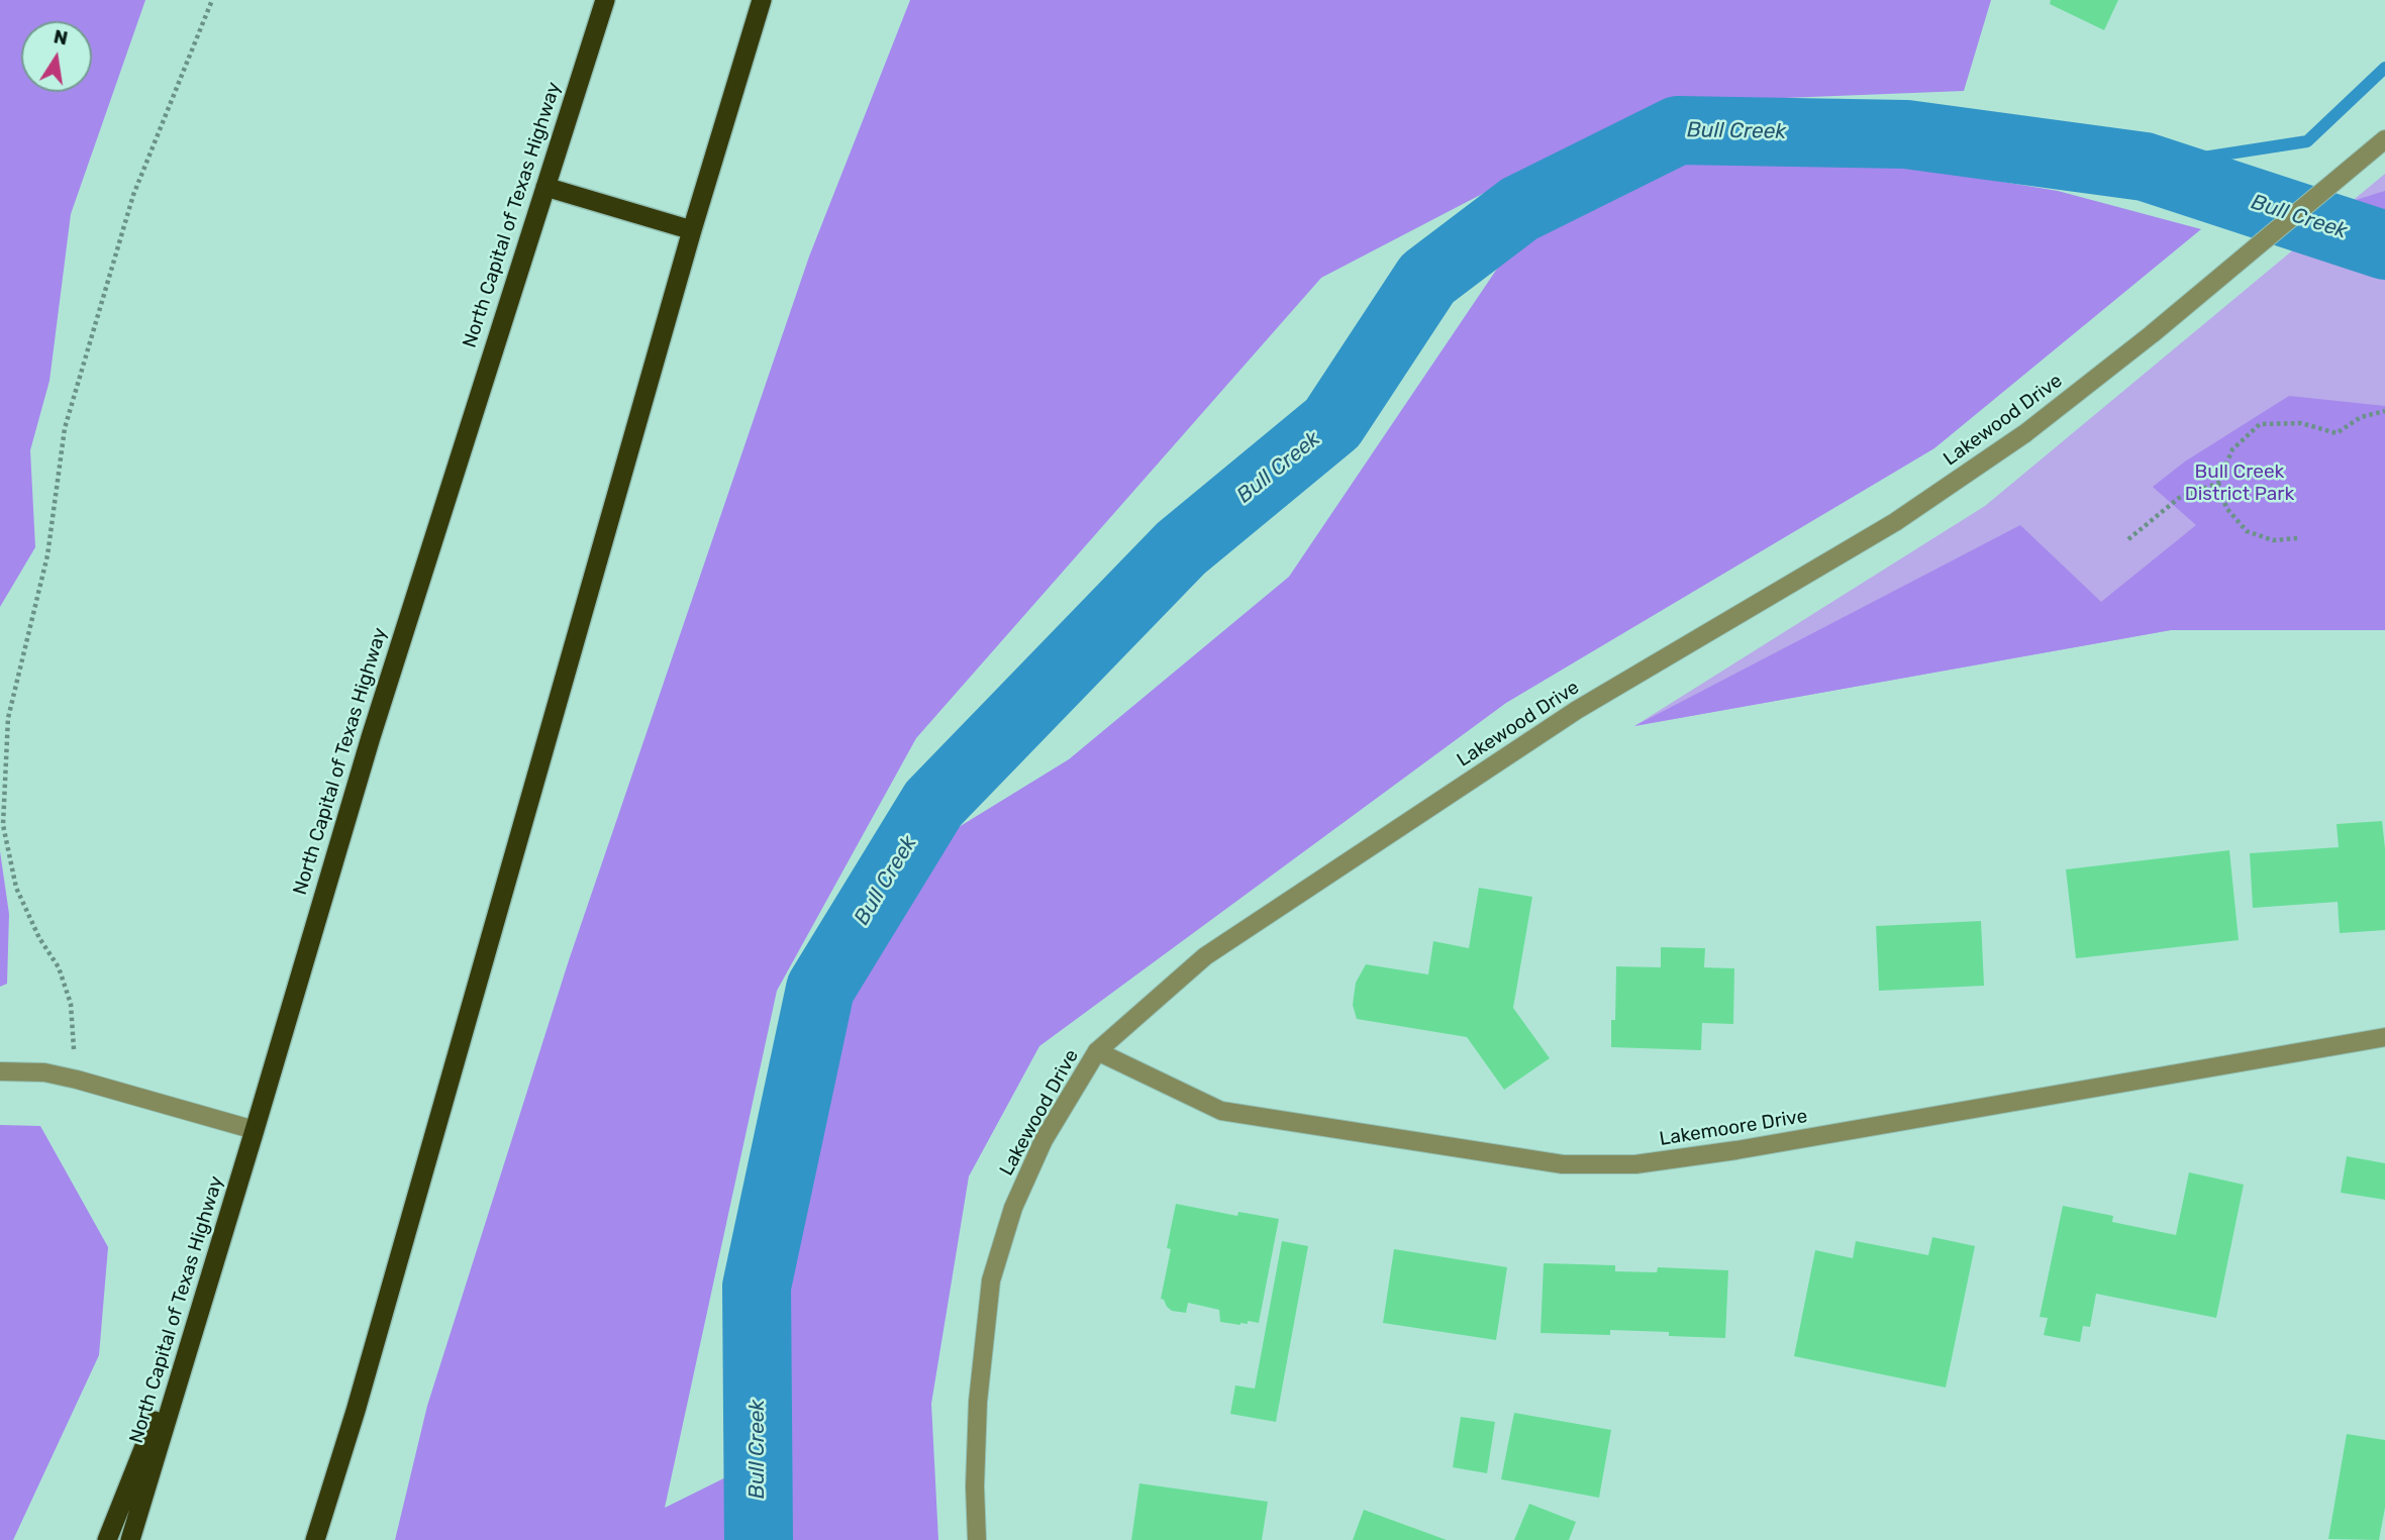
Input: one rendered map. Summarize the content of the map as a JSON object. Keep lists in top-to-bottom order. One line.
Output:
{"streets":{"highway":["North Capital of Texas Highway"],"street":["Lakewood Drive","Lakemoore Drive"]},"crossings":[["Lakewood Drive","Lakemoore Drive"]],"water":["Bull Creek"],"parks":["Bull Creek District Park"],"north":"top"}
